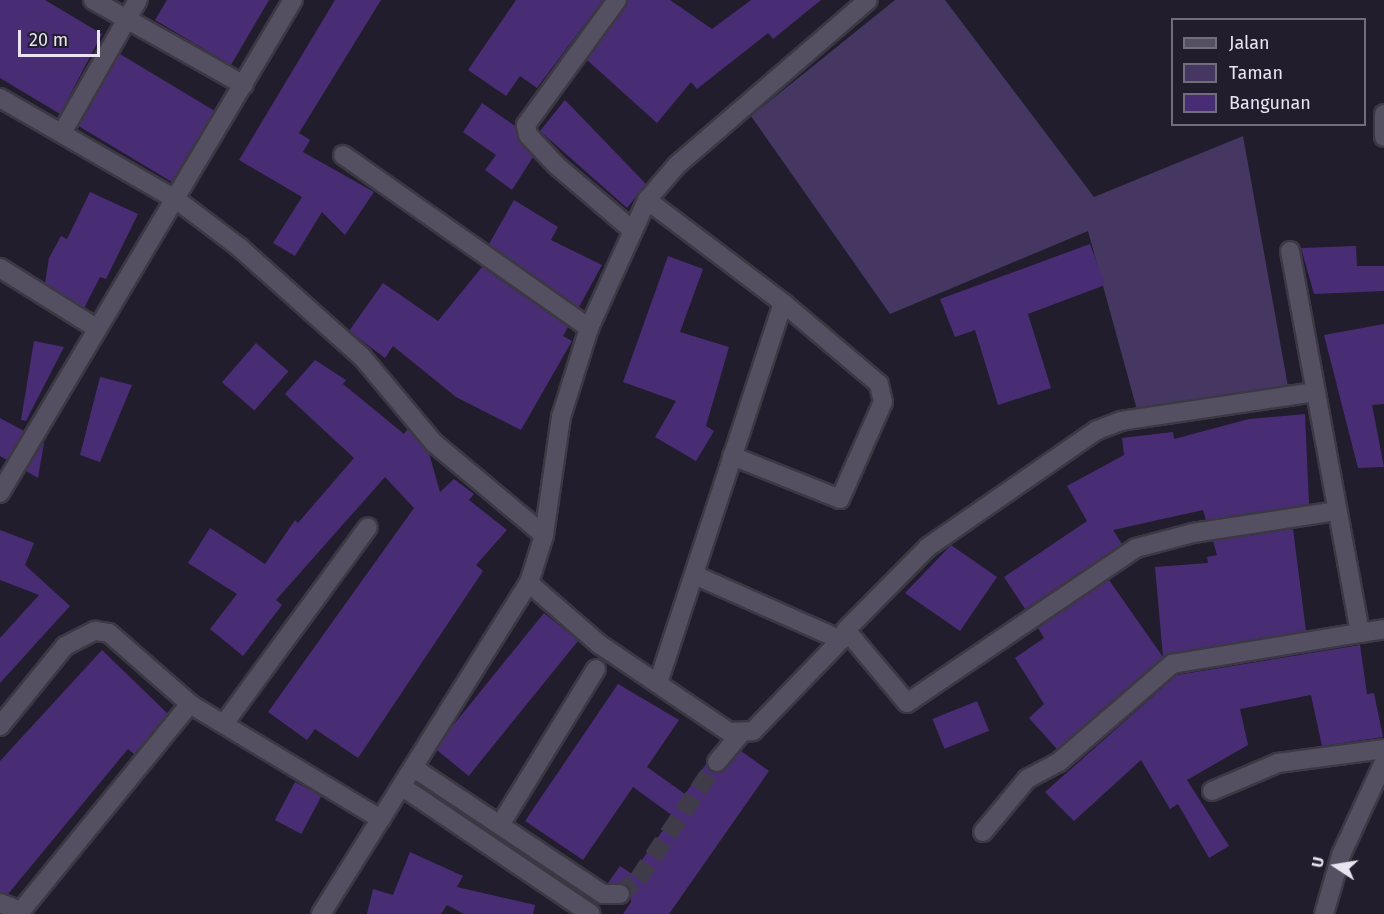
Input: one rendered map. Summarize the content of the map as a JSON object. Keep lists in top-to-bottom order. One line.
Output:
{"legend":["Jalan","Taman","Bangunan"],"scale_bar":"20 m","north":"left"}
